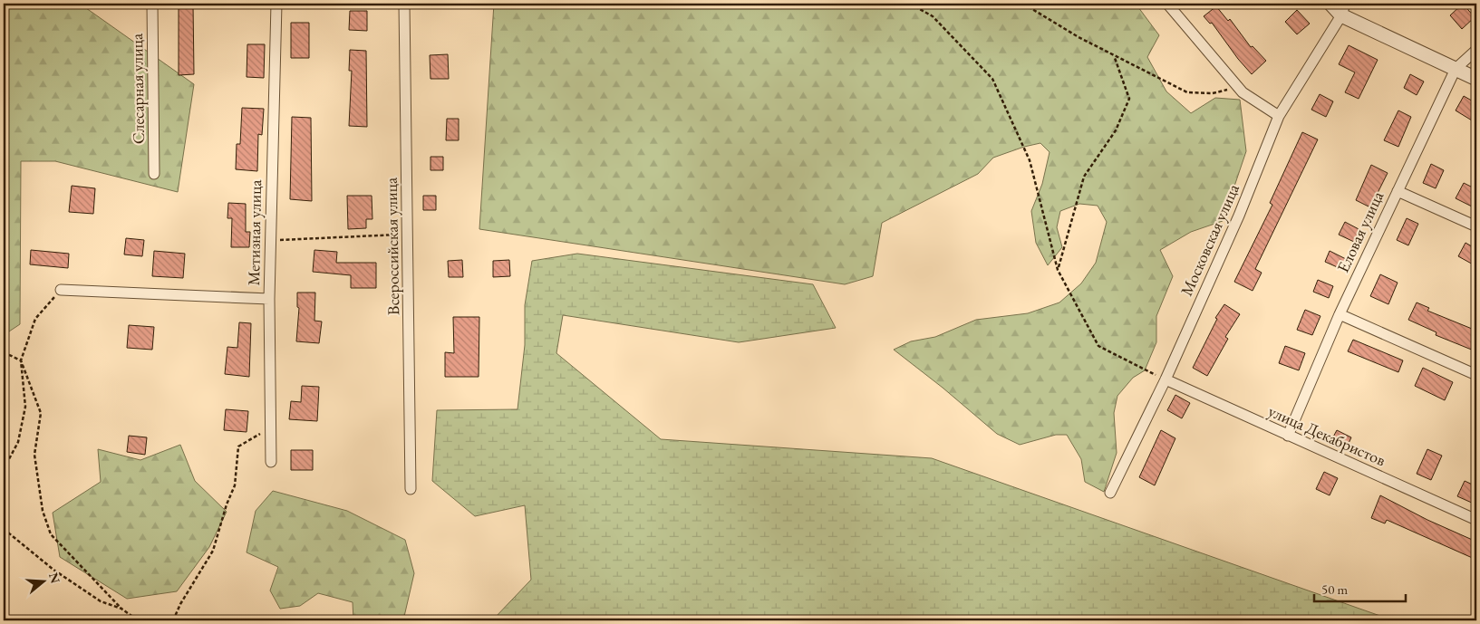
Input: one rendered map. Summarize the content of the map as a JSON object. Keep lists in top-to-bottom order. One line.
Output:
{"streets":{"street":["Слесарная улица","Еловая улица","Метизная улица","Московская улица","Всероссийская улица","улица Декабристов"]},"crossings":[["Еловая улица","улица Декабристов"],["Московская улица","улица Декабристов"]],"scale_bar":"50 m","north":"right"}
